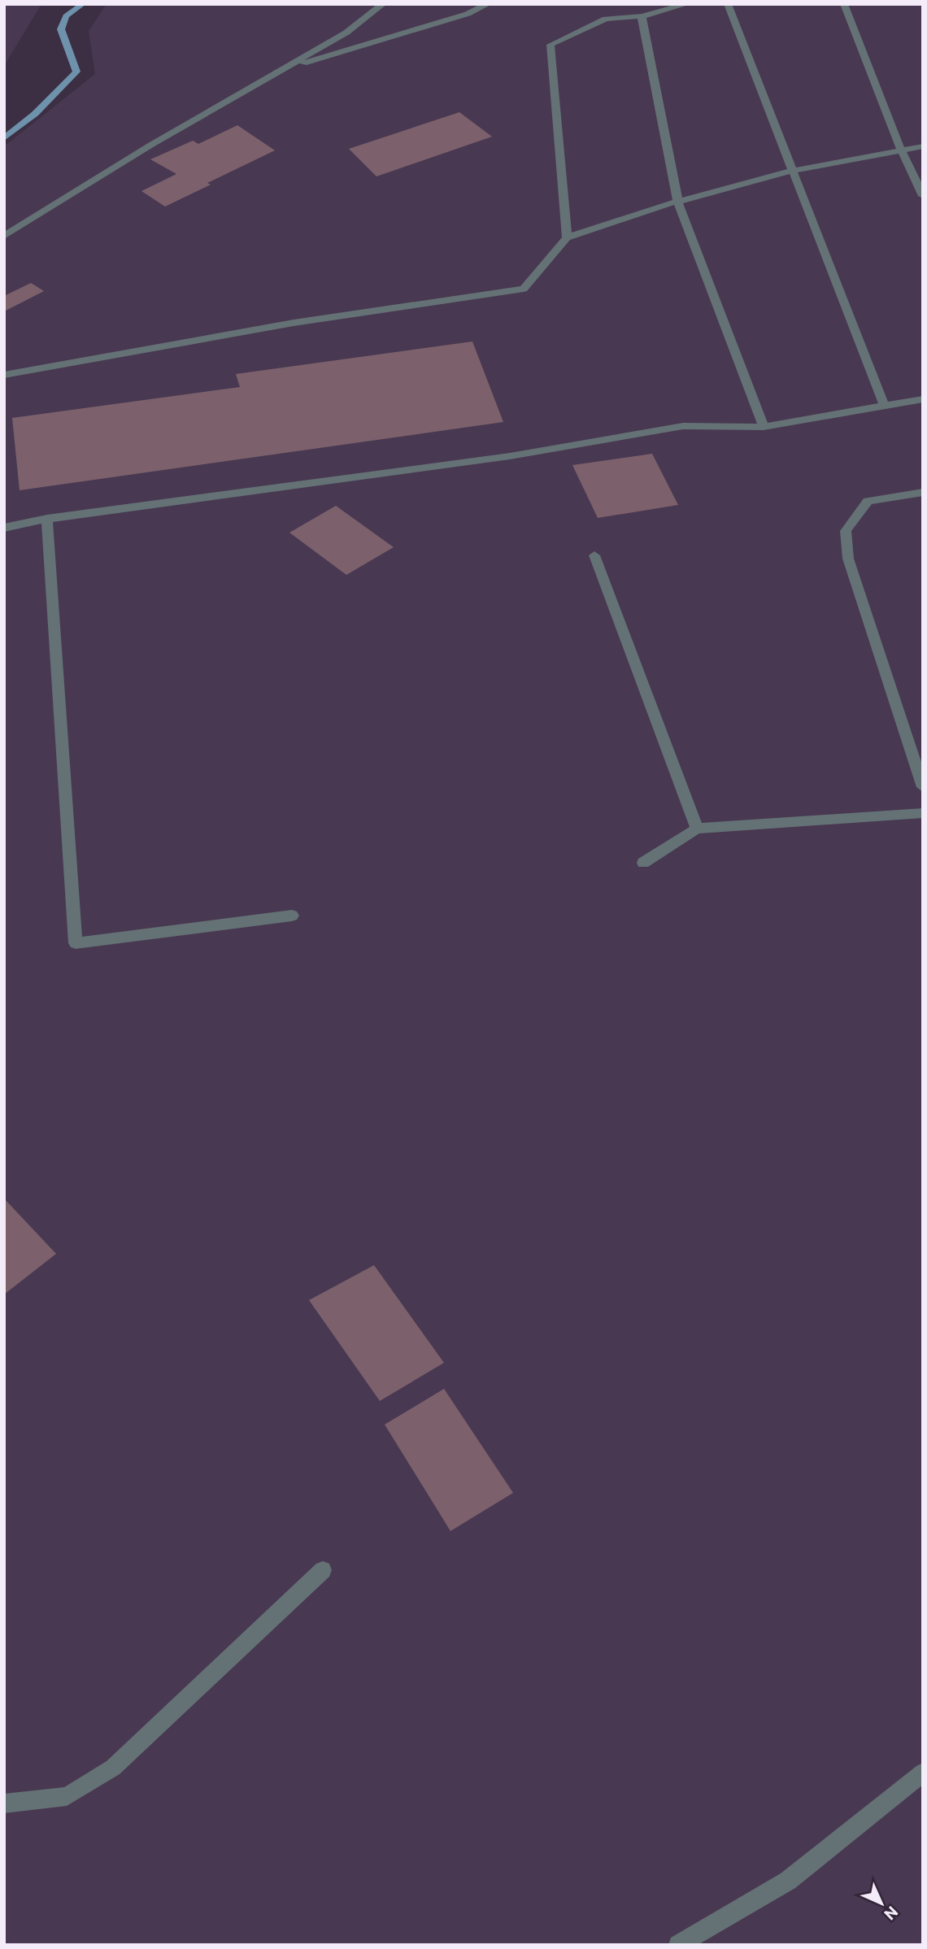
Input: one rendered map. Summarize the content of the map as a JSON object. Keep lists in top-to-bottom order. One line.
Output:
{"north":"bottom right"}
